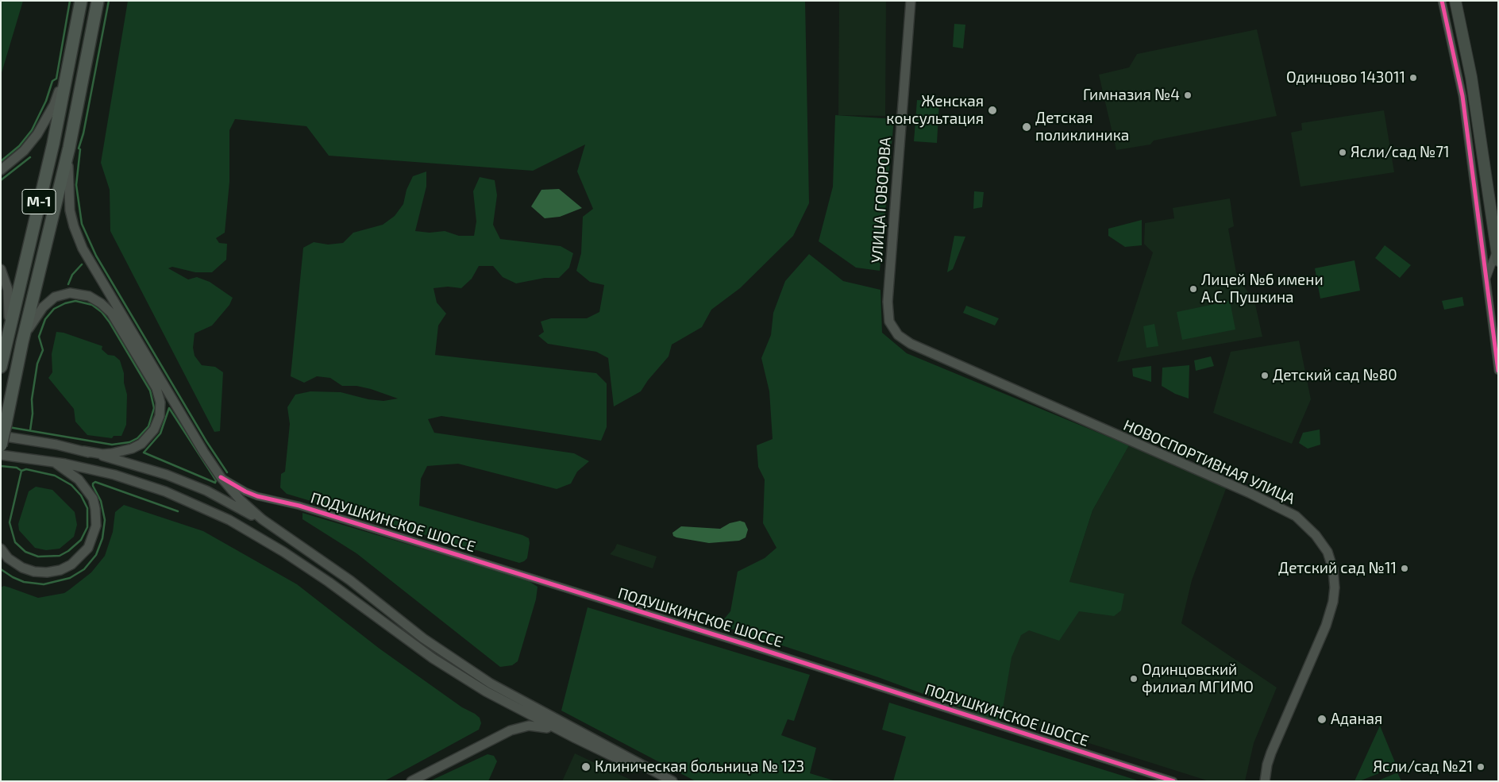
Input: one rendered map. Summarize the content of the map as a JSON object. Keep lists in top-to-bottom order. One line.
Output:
{"streets":{"highway":["М-1"],"main road":["УЛИЦА ГОВОРОВА","НОВОСПОРТИВНАЯ УЛИЦА"],"street":["ПОДУШКИНСКОЕ ШОССЕ"]},"crossings":[["УЛИЦА ГОВОРОВА","НОВОСПОРТИВНАЯ УЛИЦА"]],"places":["Одинцово 143011","Гимназия №4","Женская консультация","Детская поликлиника","Ясли/сад №71","Лицей №6 имени А.С. Пушкина","Детский сад №80","Детский сад №11","Одинцовский филиал МГИМО","Аданая","Клиническая больница № 123","Ясли/сад №21"]}
